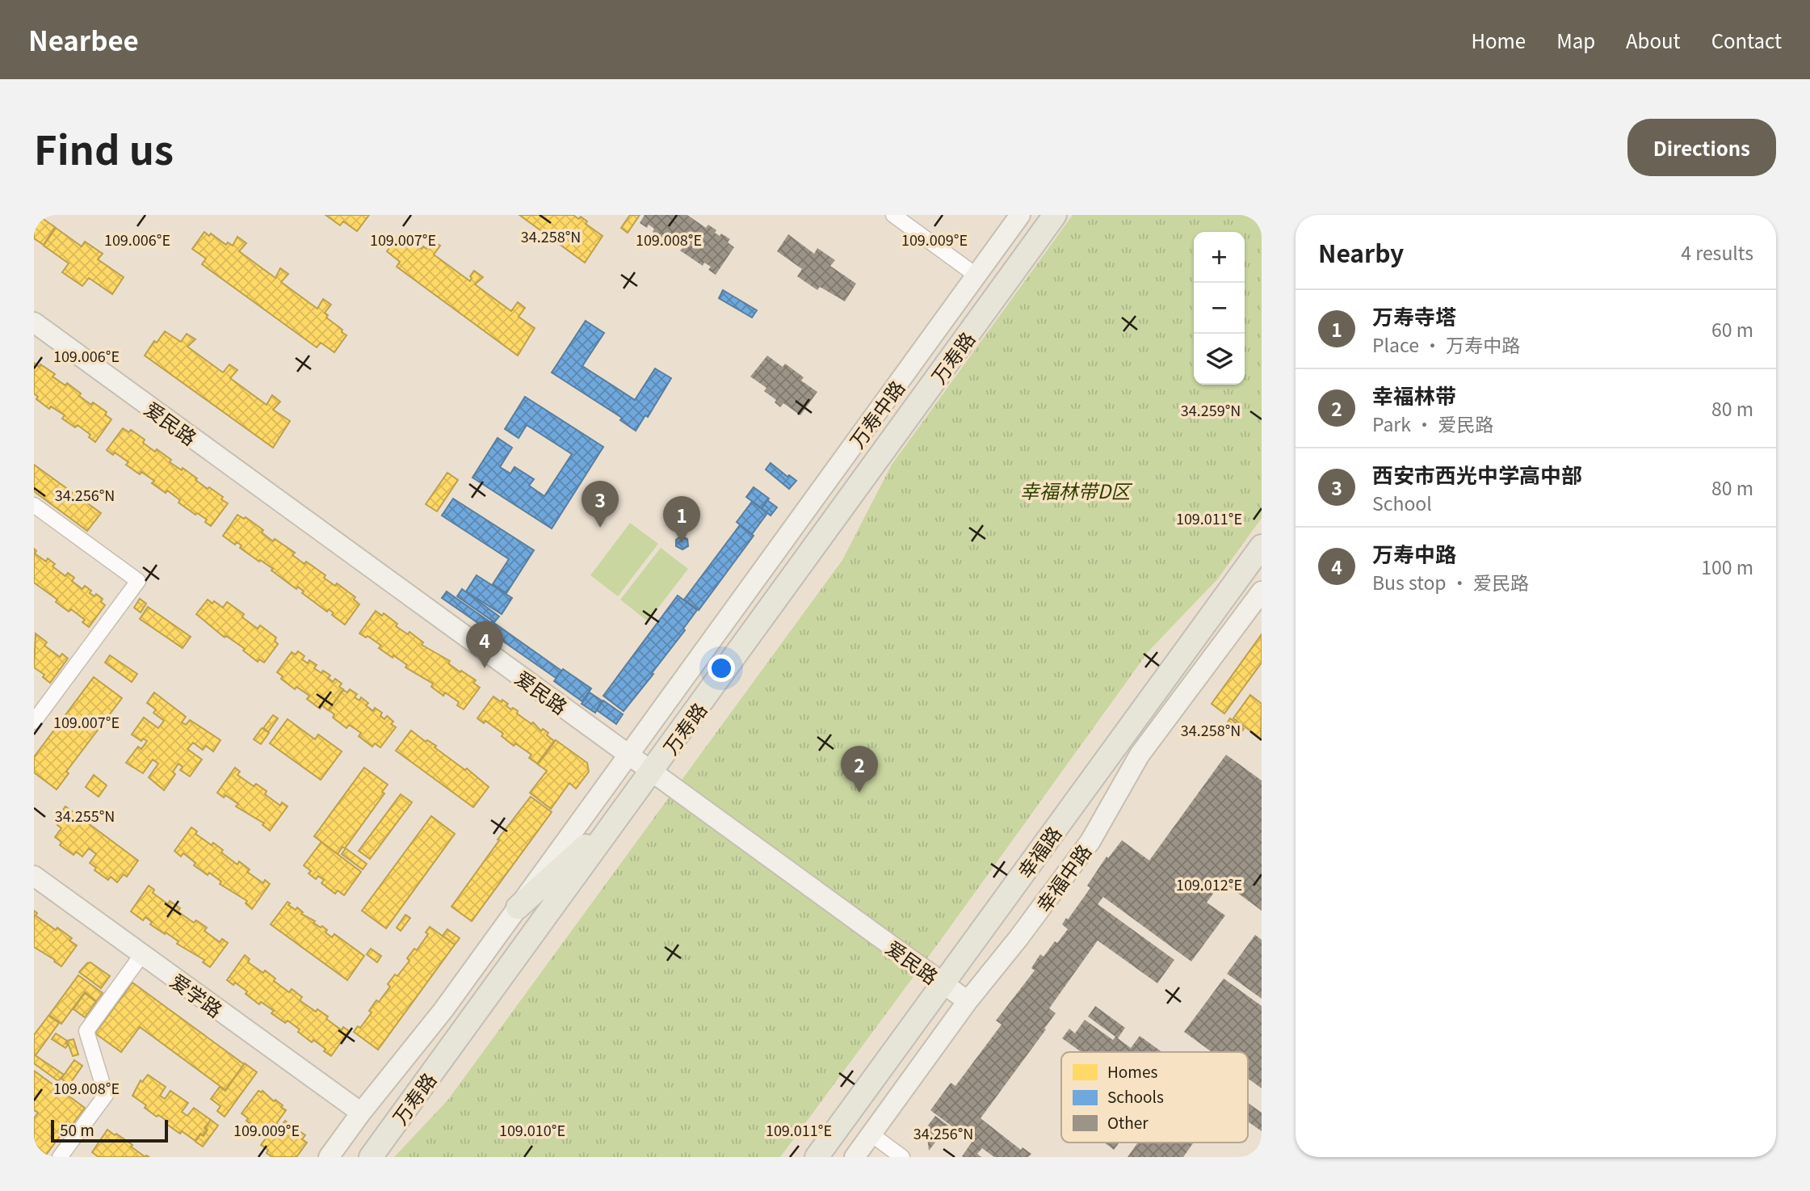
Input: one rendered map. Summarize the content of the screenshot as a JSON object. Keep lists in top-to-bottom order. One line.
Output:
{"streets":{"main road":["万寿路","万寿中路","爱民路","幸福路","幸福中路","爱学路"]},"crossings":[["万寿路","爱民路"],["万寿中路","爱民路"],["万寿中路","爱学路"],["爱民路","幸福路"],["爱民路","幸福中路"]],"parks":["幸福林带D区"],"legend":["Homes","Schools","Other"],"scale_bar":"50 m","page":{"header":"Nearbee","nav":["Home","Map","About","Contact"],"title":"Find us","buttons":"Directions","heading":["Nearby","4 results"],"map_buttons":["+","−"],"list":[{"mark":"1","name":"万寿寺塔","note":"Place · 万寿中路","value":"60 m"},{"mark":"2","name":"幸福林带","note":"Park · 爱民路","value":"80 m"},{"mark":"3","name":"西安市西光中学高中部","note":"School","value":"80 m"},{"mark":"4","name":"万寿中路","note":"Bus stop · 爱民路","value":"100 m"}],"pins":["3","1","4","2"],"scale":"50 m"},"coordinates":["34.258°N","109.006°E","109.007°E","109.008°E","109.009°E","34.259°N","34.256°N","109.011°E","34.255°N","109.012°E","109.010°E"]}
